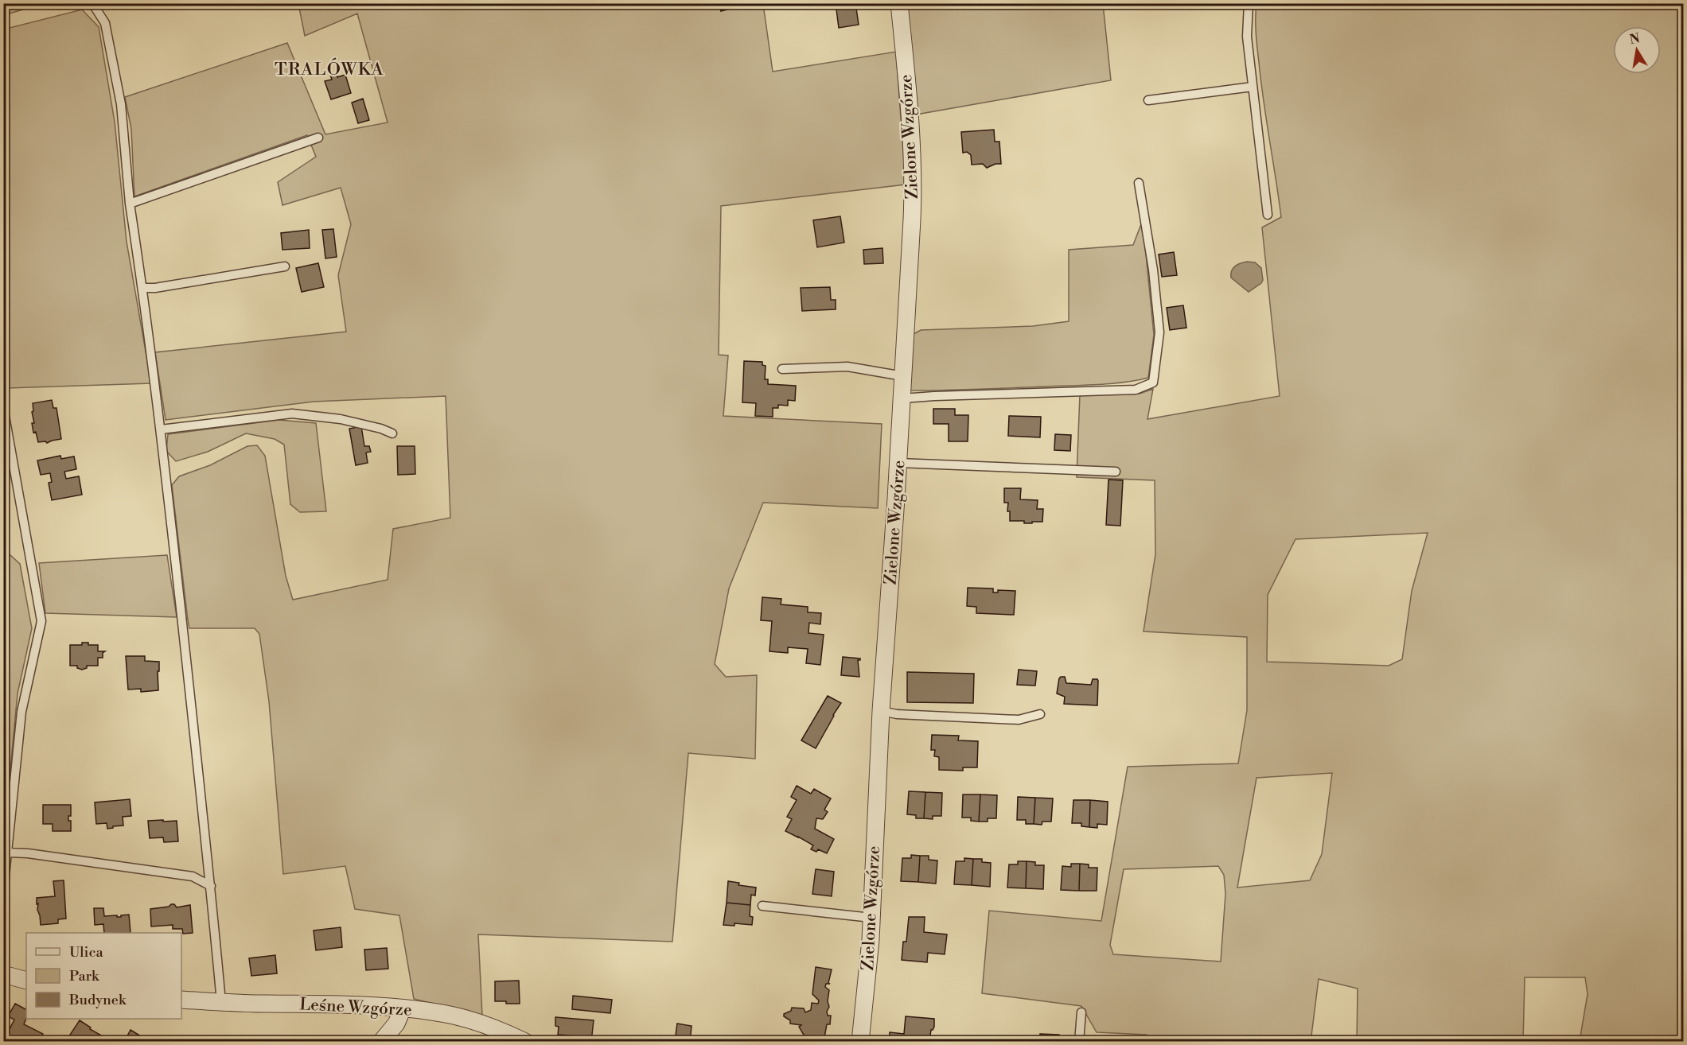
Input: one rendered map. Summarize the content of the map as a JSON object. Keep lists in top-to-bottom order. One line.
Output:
{"streets":{"street":["Zielone Wzgórze","Leśne Wzgórze"]},"districts":["TRALÓWKA"],"legend":["Ulica","Park","Budynek"],"north":"top"}
